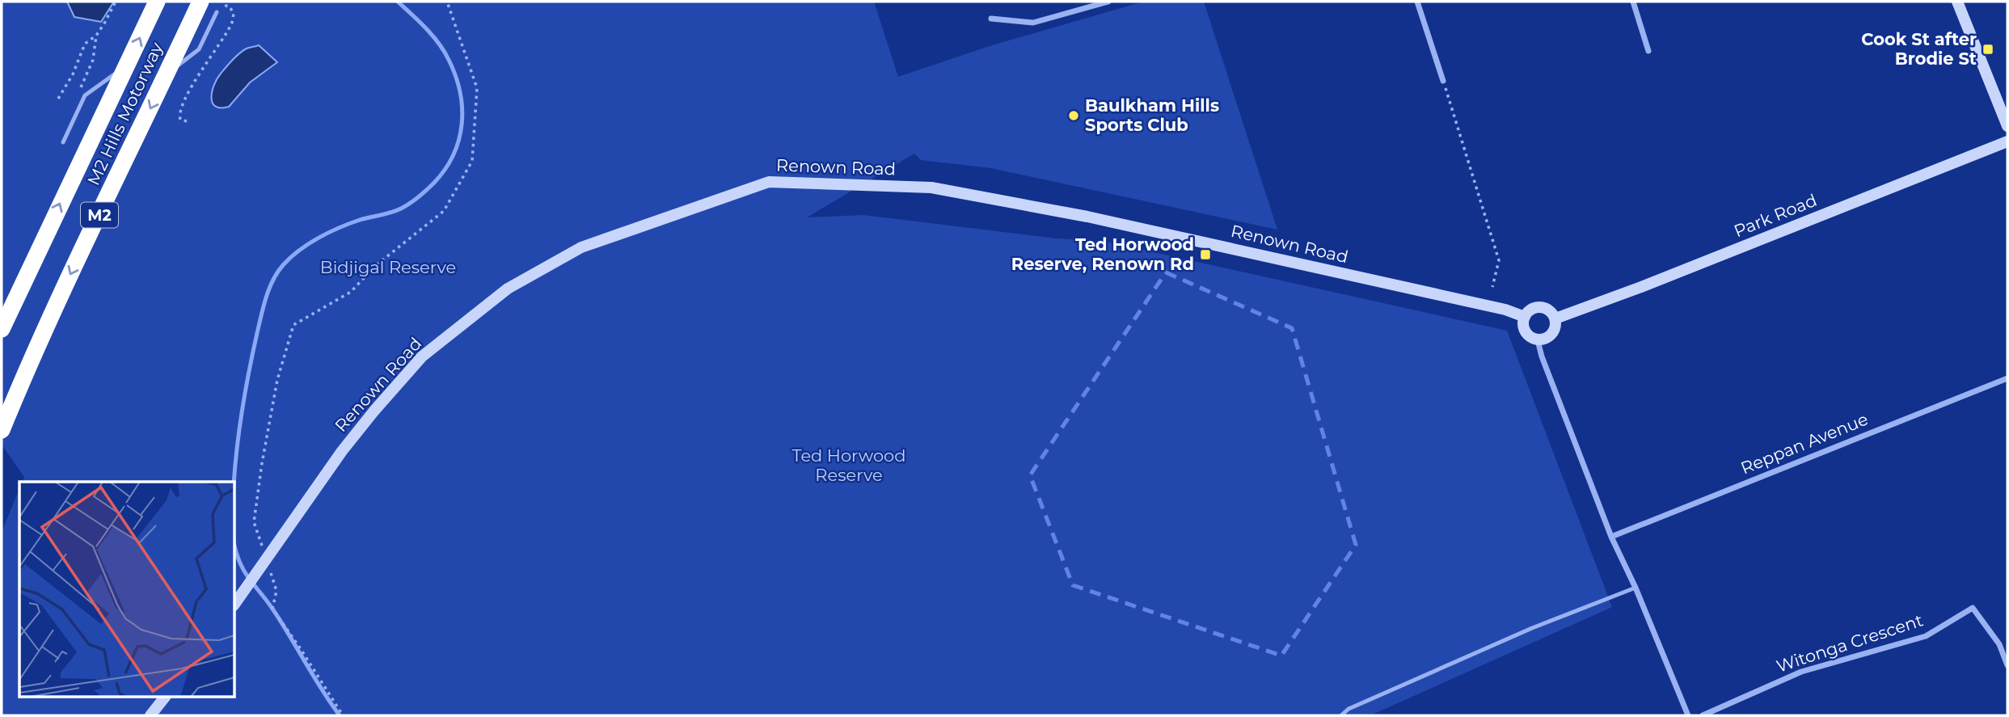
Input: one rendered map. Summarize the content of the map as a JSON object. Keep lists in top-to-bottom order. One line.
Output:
{"streets":{"highway":["M2 Hills Motorway","M2"],"main road":["Renown Road","Park Road"],"street":["Reppan Avenue","Witonga Crescent"]},"crossings":[["Renown Road","Park Road"]],"parks":["Bidjigal Reserve","Ted Horwood Reserve"],"places":{"transit":["Cook St after Brodie St","Ted Horwood Reserve, Renown Rd"],"other":["Baulkham Hills Sports Club"]}}
